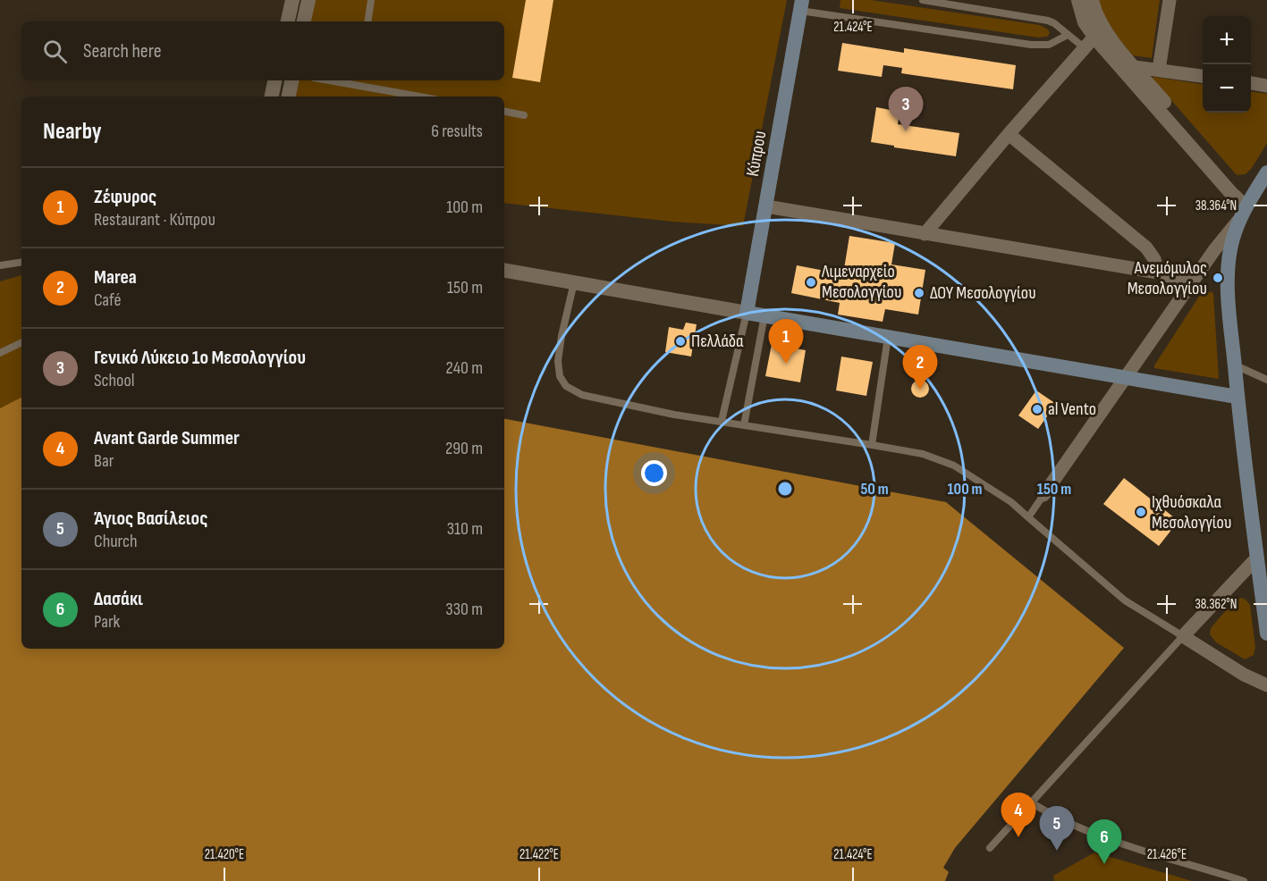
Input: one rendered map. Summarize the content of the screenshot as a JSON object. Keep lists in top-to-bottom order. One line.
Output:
{"streets":{"main road":["Κύπρου"]},"places":["Ανεμόμυλος Μεσολογγίου","Λιμεναρχείο Μεσολογγίου","ΔΟΥ Μεσολογγίου","Πελλάδα","al Vento","Ιχθυόσκαλα Μεσολογγίου"],"page":{"map_buttons":["+","−"],"search":"Search here","pins":["3","1","2","4","5","6"],"heading":["Nearby","6 results"],"list":[{"mark":"1","name":"Ζέφυρος","note":"Restaurant · Κύπρου","value":"100 m"},{"mark":"2","name":"Marea","note":"Café","value":"150 m"},{"mark":"3","name":"Γενικό Λύκειο 1ο Μεσολογγίου","note":"School","value":"240 m"},{"mark":"4","name":"Avant Garde Summer","note":"Bar","value":"290 m"},{"mark":"5","name":"Άγιος Βασίλειος","note":"Church","value":"310 m"},{"mark":"6","name":"Δασάκι","note":"Park","value":"330 m"}]},"coordinates":["21.424°E","38.364°N","38.362°N","21.420°E","21.422°E","21.426°E"],"rings":["50 m","100 m","150 m"]}
